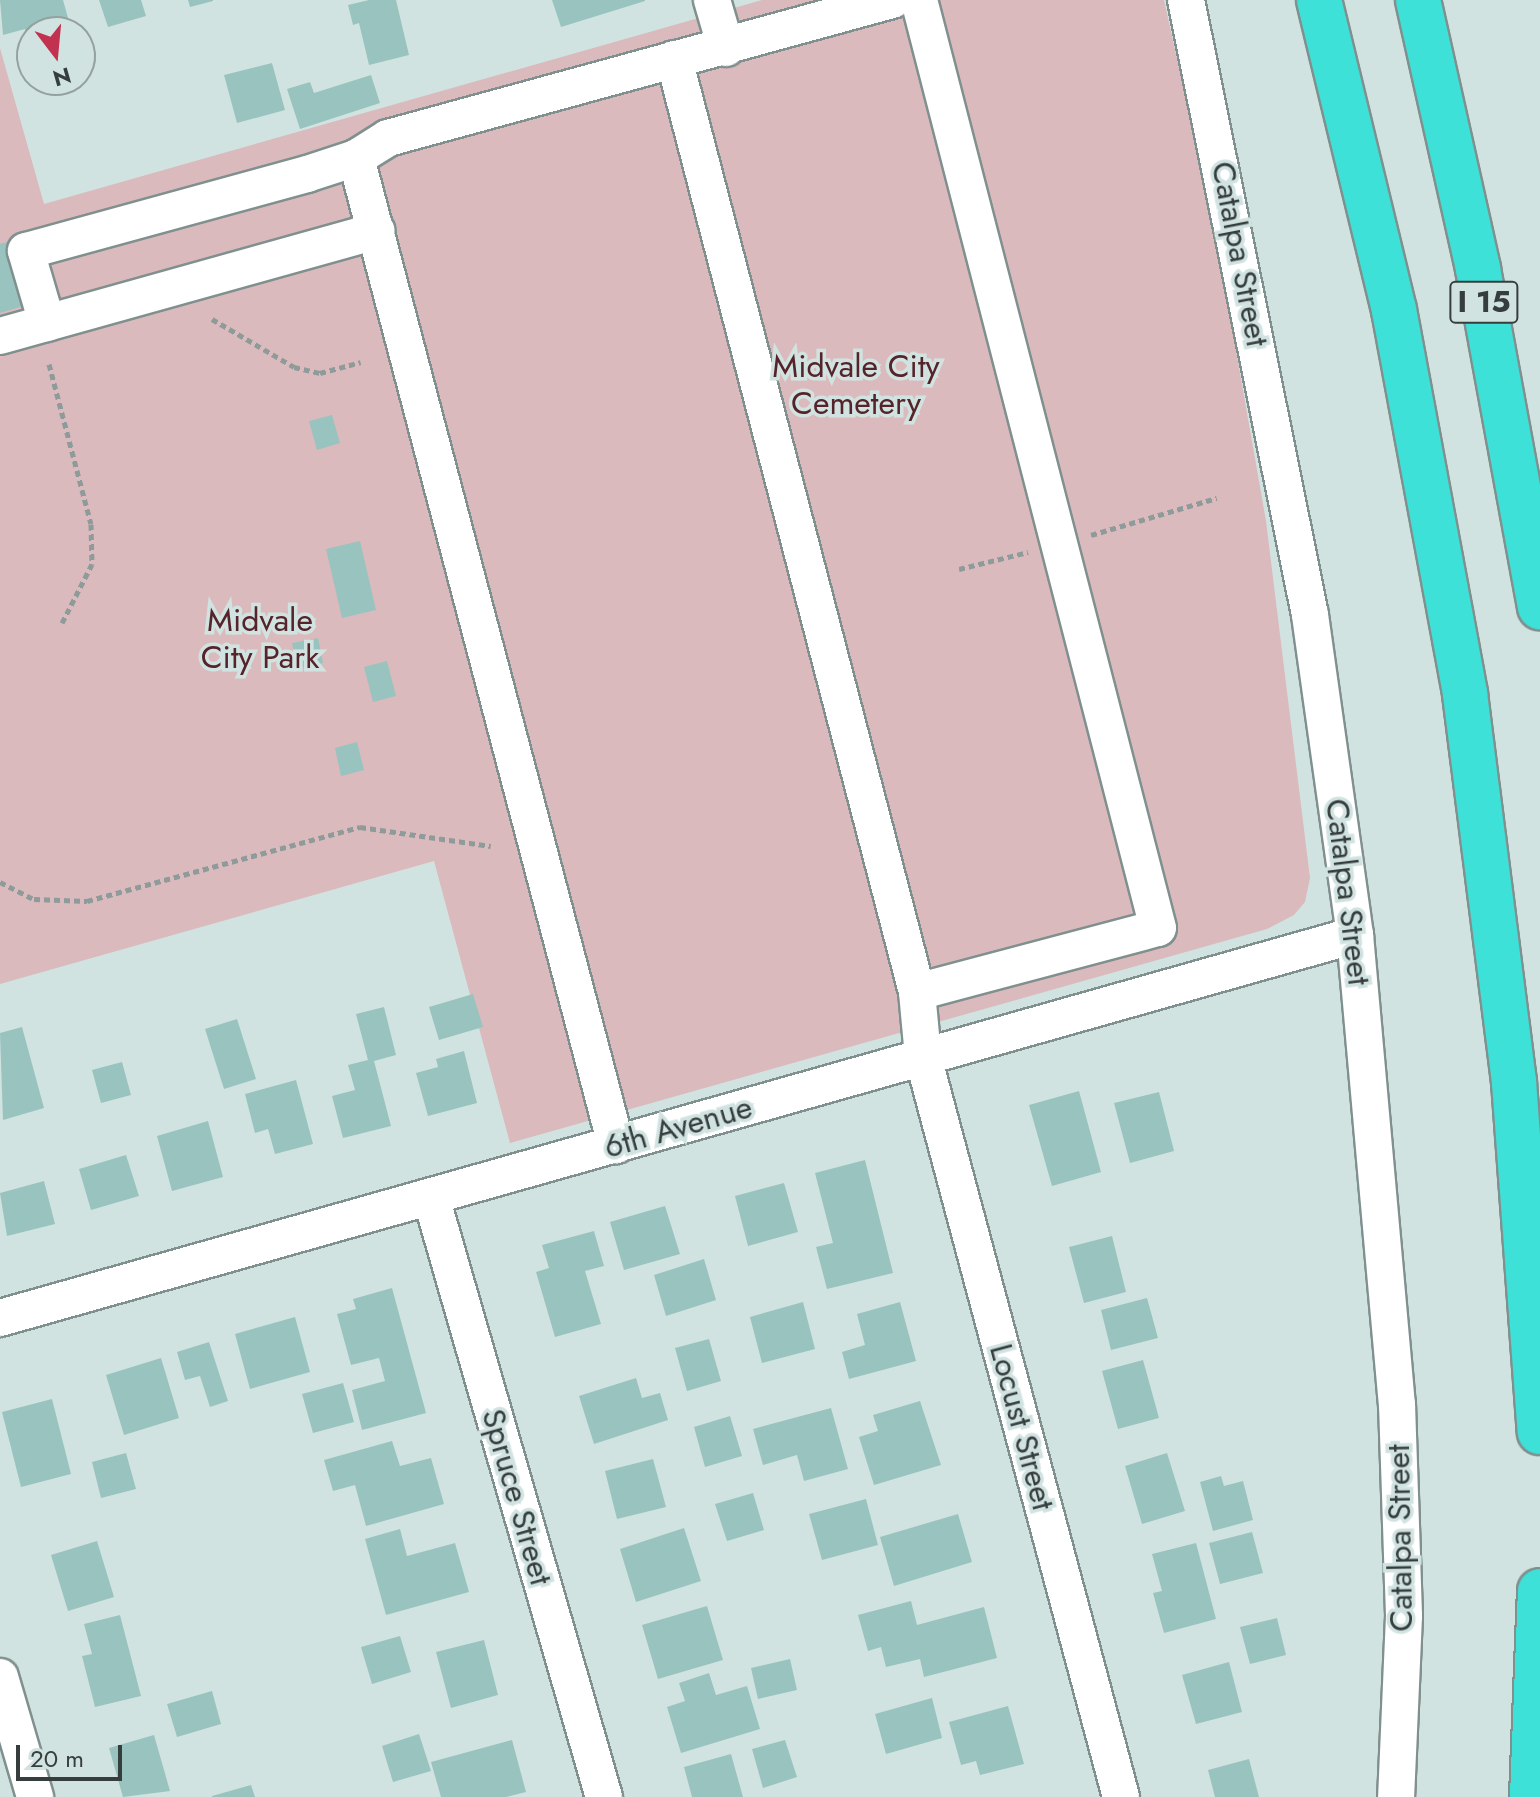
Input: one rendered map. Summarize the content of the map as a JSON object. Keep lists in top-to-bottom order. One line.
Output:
{"streets":{"highway":["I 15"],"street":["Catalpa Street","6th Avenue","Locust Street","Spruce Street"]},"crossings":[["Catalpa Street","6th Avenue"],["6th Avenue","Locust Street"],["6th Avenue","Spruce Street"]],"parks":["Midvale City Cemetery","Midvale City Park"],"scale_bar":"20 m","north":"bottom"}
